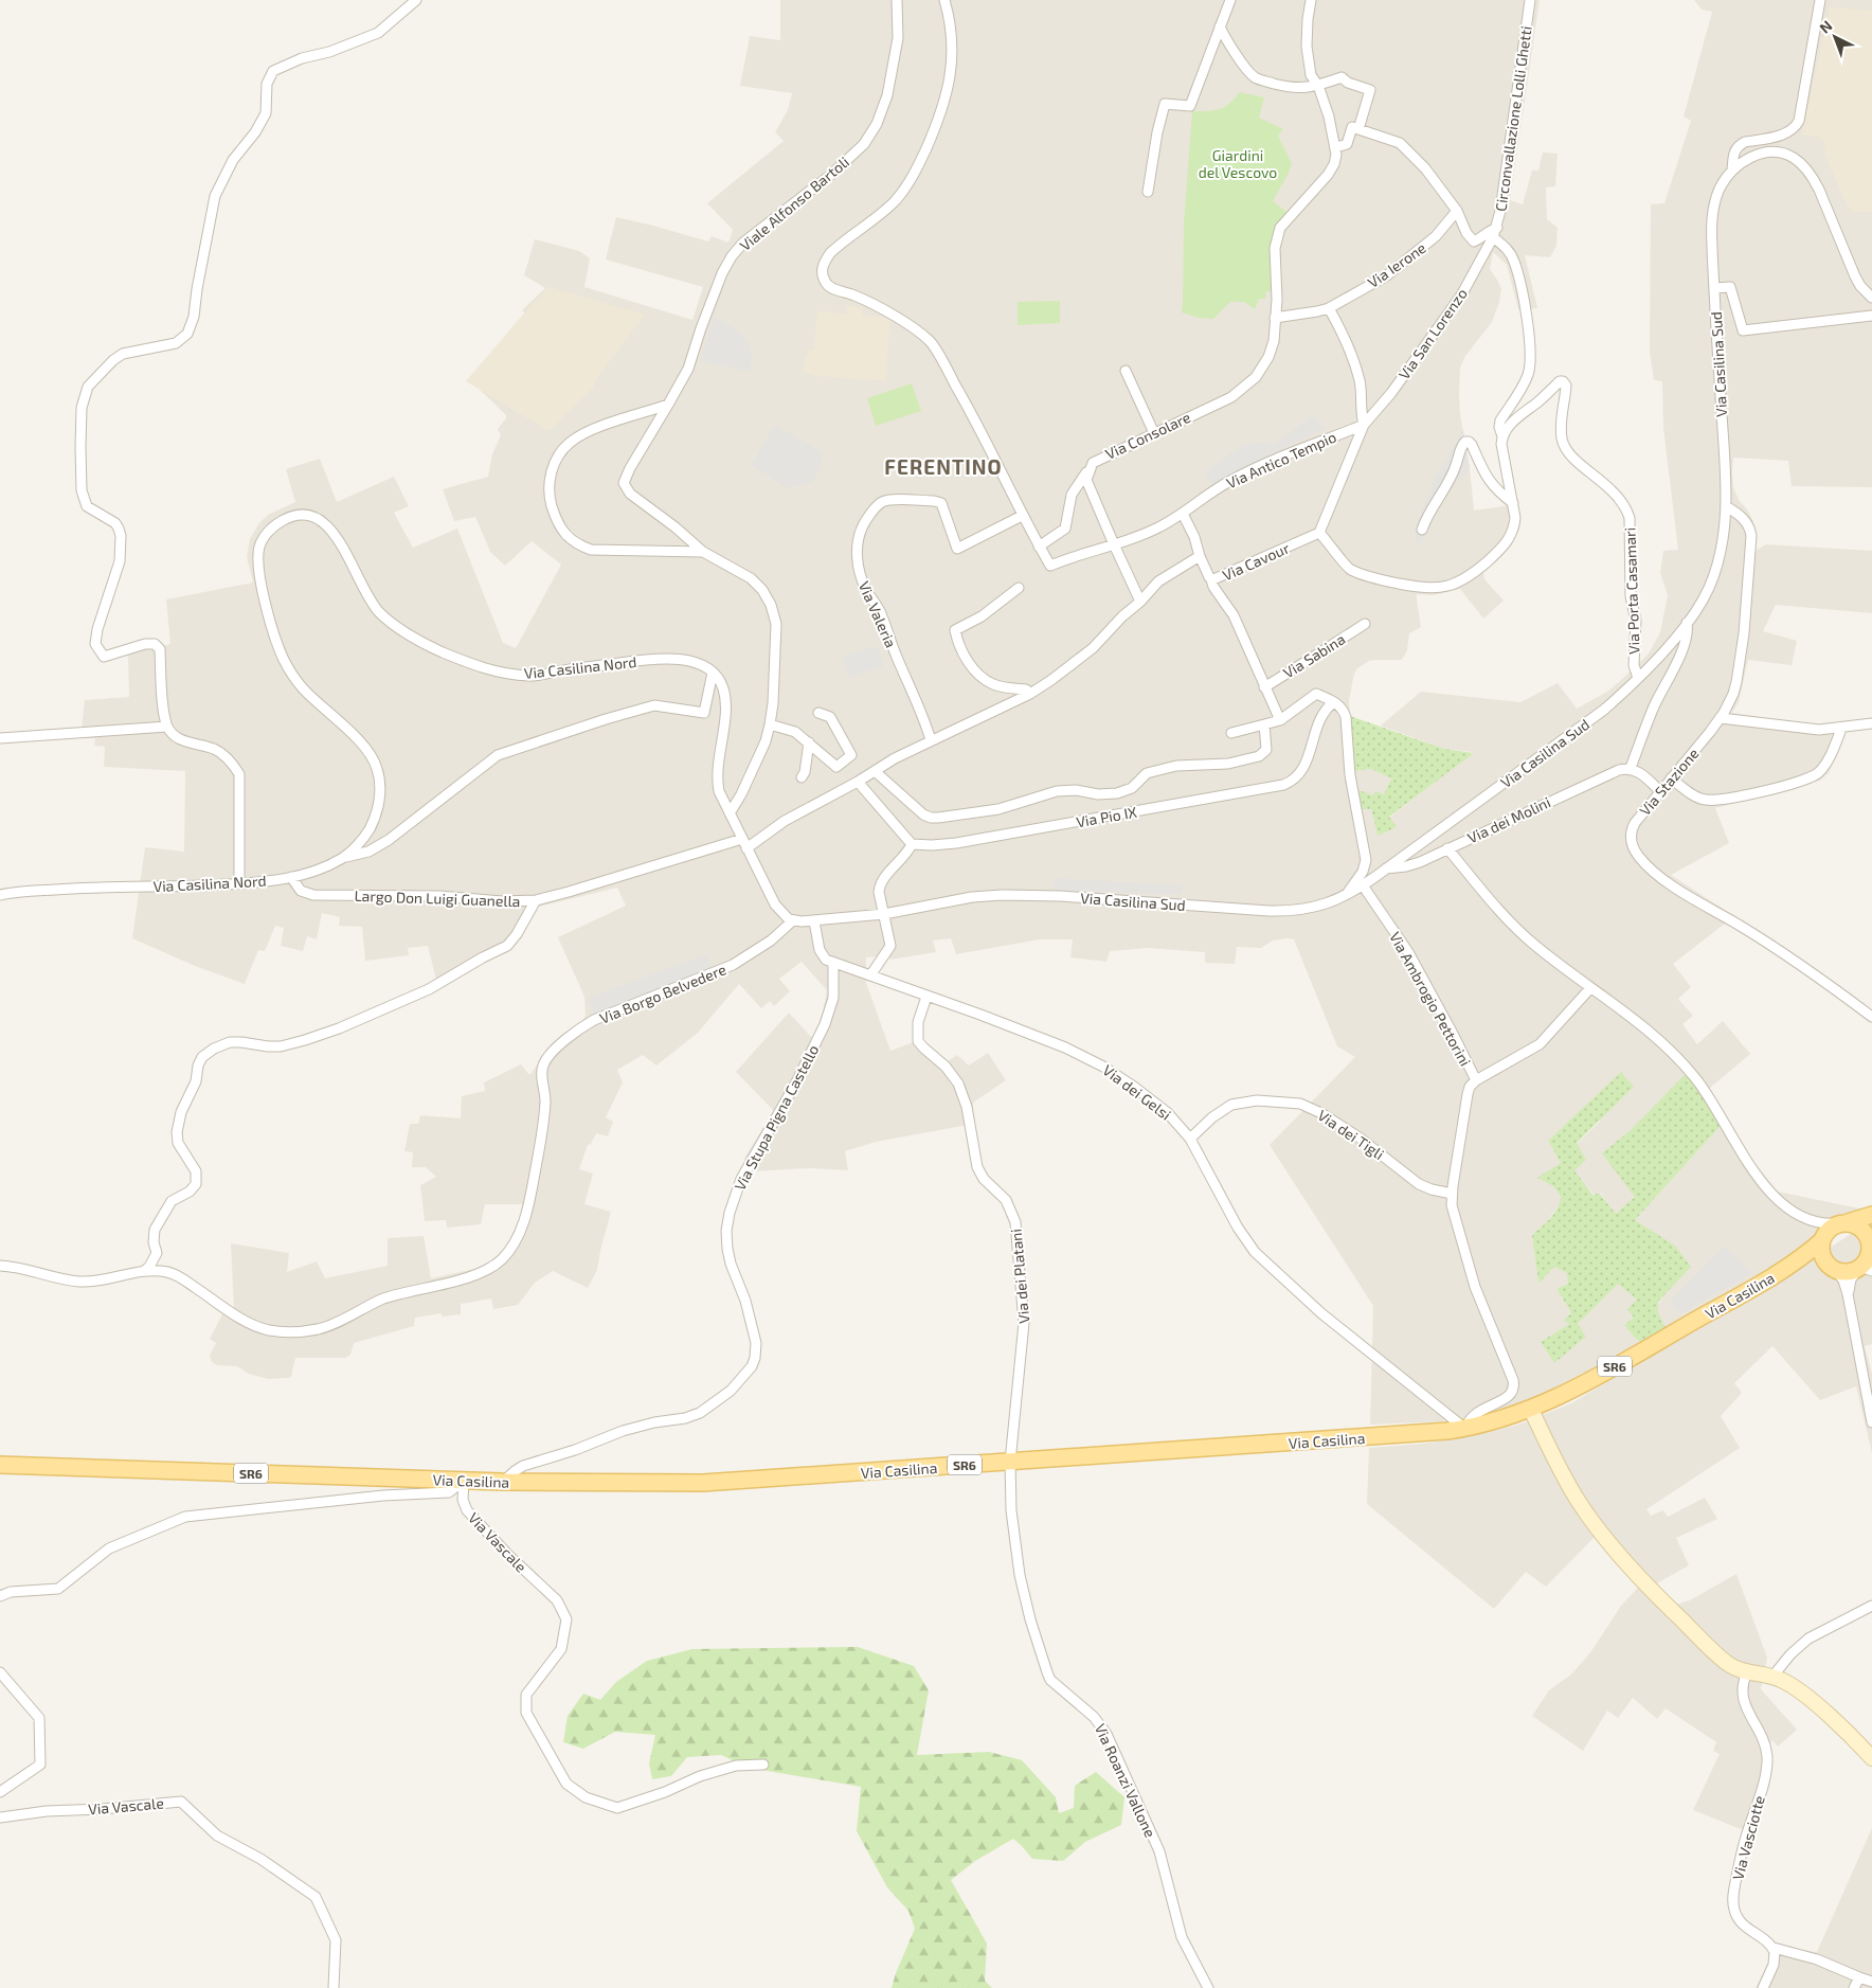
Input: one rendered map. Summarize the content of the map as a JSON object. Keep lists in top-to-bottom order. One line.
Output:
{"streets":{"main road":["Via Casilina","SR6"],"street":["Circonvallazione Lolli Ghetti","Viale Alfonso Bartoli","Via Ierone","Via San Lorenzo","Via Casilina Sud","Via Consolare","Via Antico Tempio","Via Cavour","Via Porta Casamari","Via Valeria","Via Sabina","Via Casilina Nord","Via Stazione","Via Pio IX","Via dei Molini","Largo Don Luigi Guanella","Via Borgo Belvedere","Via Ambrogio Pettorini","Via dei Gelsi","Via Stupa Pigna Castello","Via dei Tigli","Via dei Platani","Via Vascale","Via Roanzi Vallone","Via Vasciotte"]},"crossings":[["Circonvallazione Lolli Ghetti","Via San Lorenzo"],["Via Ierone","Via Consolare"],["Via San Lorenzo","Via Antico Tempio"],["Via Casilina Sud","Via Porta Casamari"],["Via Casilina Sud","Via Stazione"],["Via Casilina Sud","Via dei Molini"],["Via Casilina Sud","Via Borgo Belvedere"],["Via Casilina Sud","Via Ambrogio Pettorini"],["Via Consolare","Via Antico Tempio"],["Via Antico Tempio","Via Cavour"],["Via Casilina Nord","Largo Don Luigi Guanella"],["Via Ambrogio Pettorini","Via dei Gelsi"],["Via Ambrogio Pettorini","Via dei Tigli"],["Via Ambrogio Pettorini","Via Casilina"],["Via dei Gelsi","Via Stupa Pigna Castello"],["Via dei Gelsi","Via dei Tigli"],["Via dei Gelsi","Via dei Platani"],["Via dei Gelsi","Via Casilina"],["Via Stupa Pigna Castello","Via Casilina"],["Via dei Platani","Via Casilina"],["Via dei Platani","Via Roanzi Vallone"],["Via Casilina","Via Vascale"],["Via Casilina","Via Roanzi Vallone"]],"districts":["FERENTINO"],"parks":["Giardini del Vescovo"],"north":"top left"}
